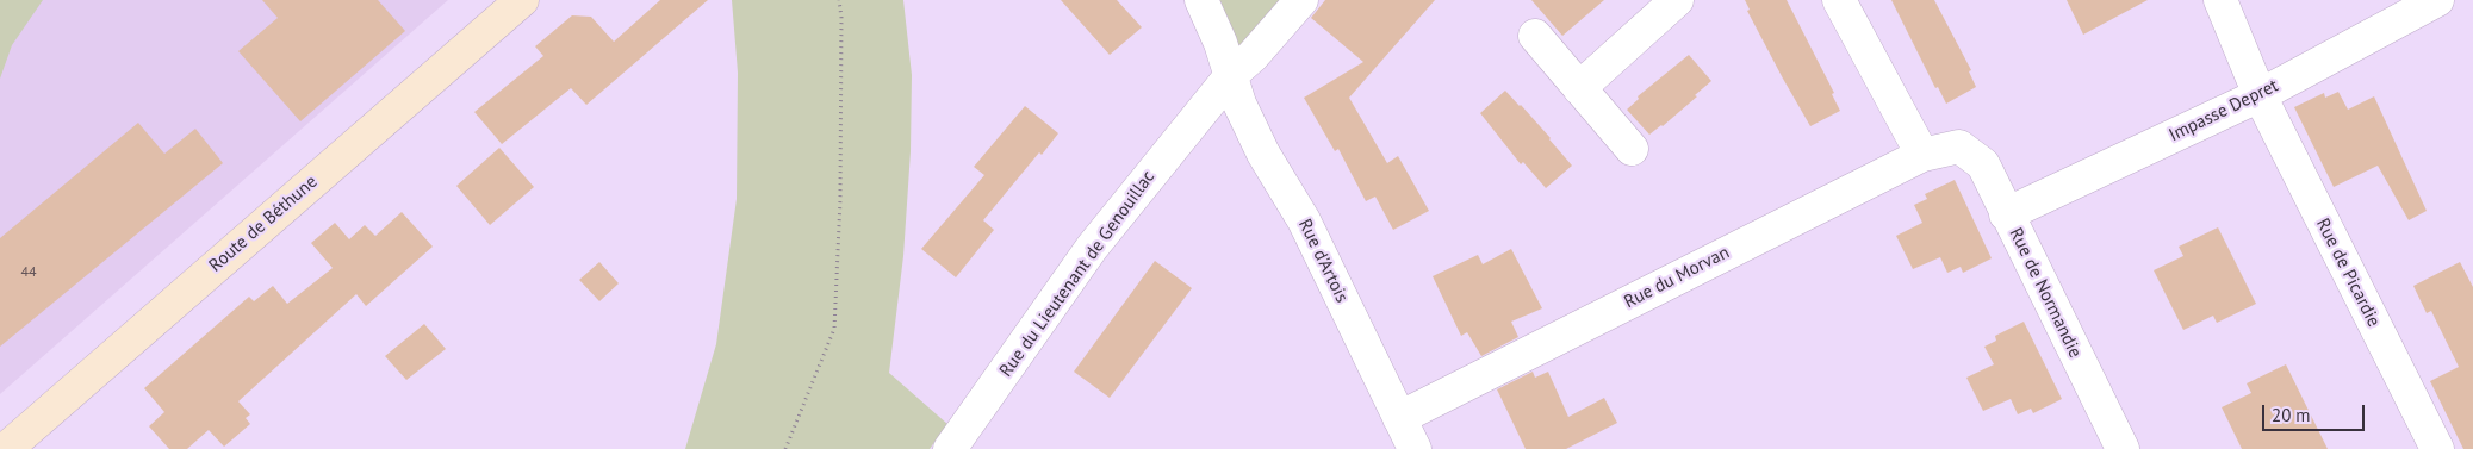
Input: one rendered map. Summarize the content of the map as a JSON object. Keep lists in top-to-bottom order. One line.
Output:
{"streets":{"main road":["Route de Béthune"],"street":["Impasse Depret","Rue d'Artois","Rue de Picardie","Rue du Lieutenant de Genouillac","Rue du Morvan","Rue de Normandie"]},"crossings":[["Impasse Depret","Rue de Picardie"],["Impasse Depret","Rue de Normandie"],["Rue d'Artois","Rue du Lieutenant de Genouillac"],["Rue d'Artois","Rue du Morvan"],["Rue du Morvan","Rue de Normandie"]],"house_numbers":["44"],"scale_bar":"20 m"}
